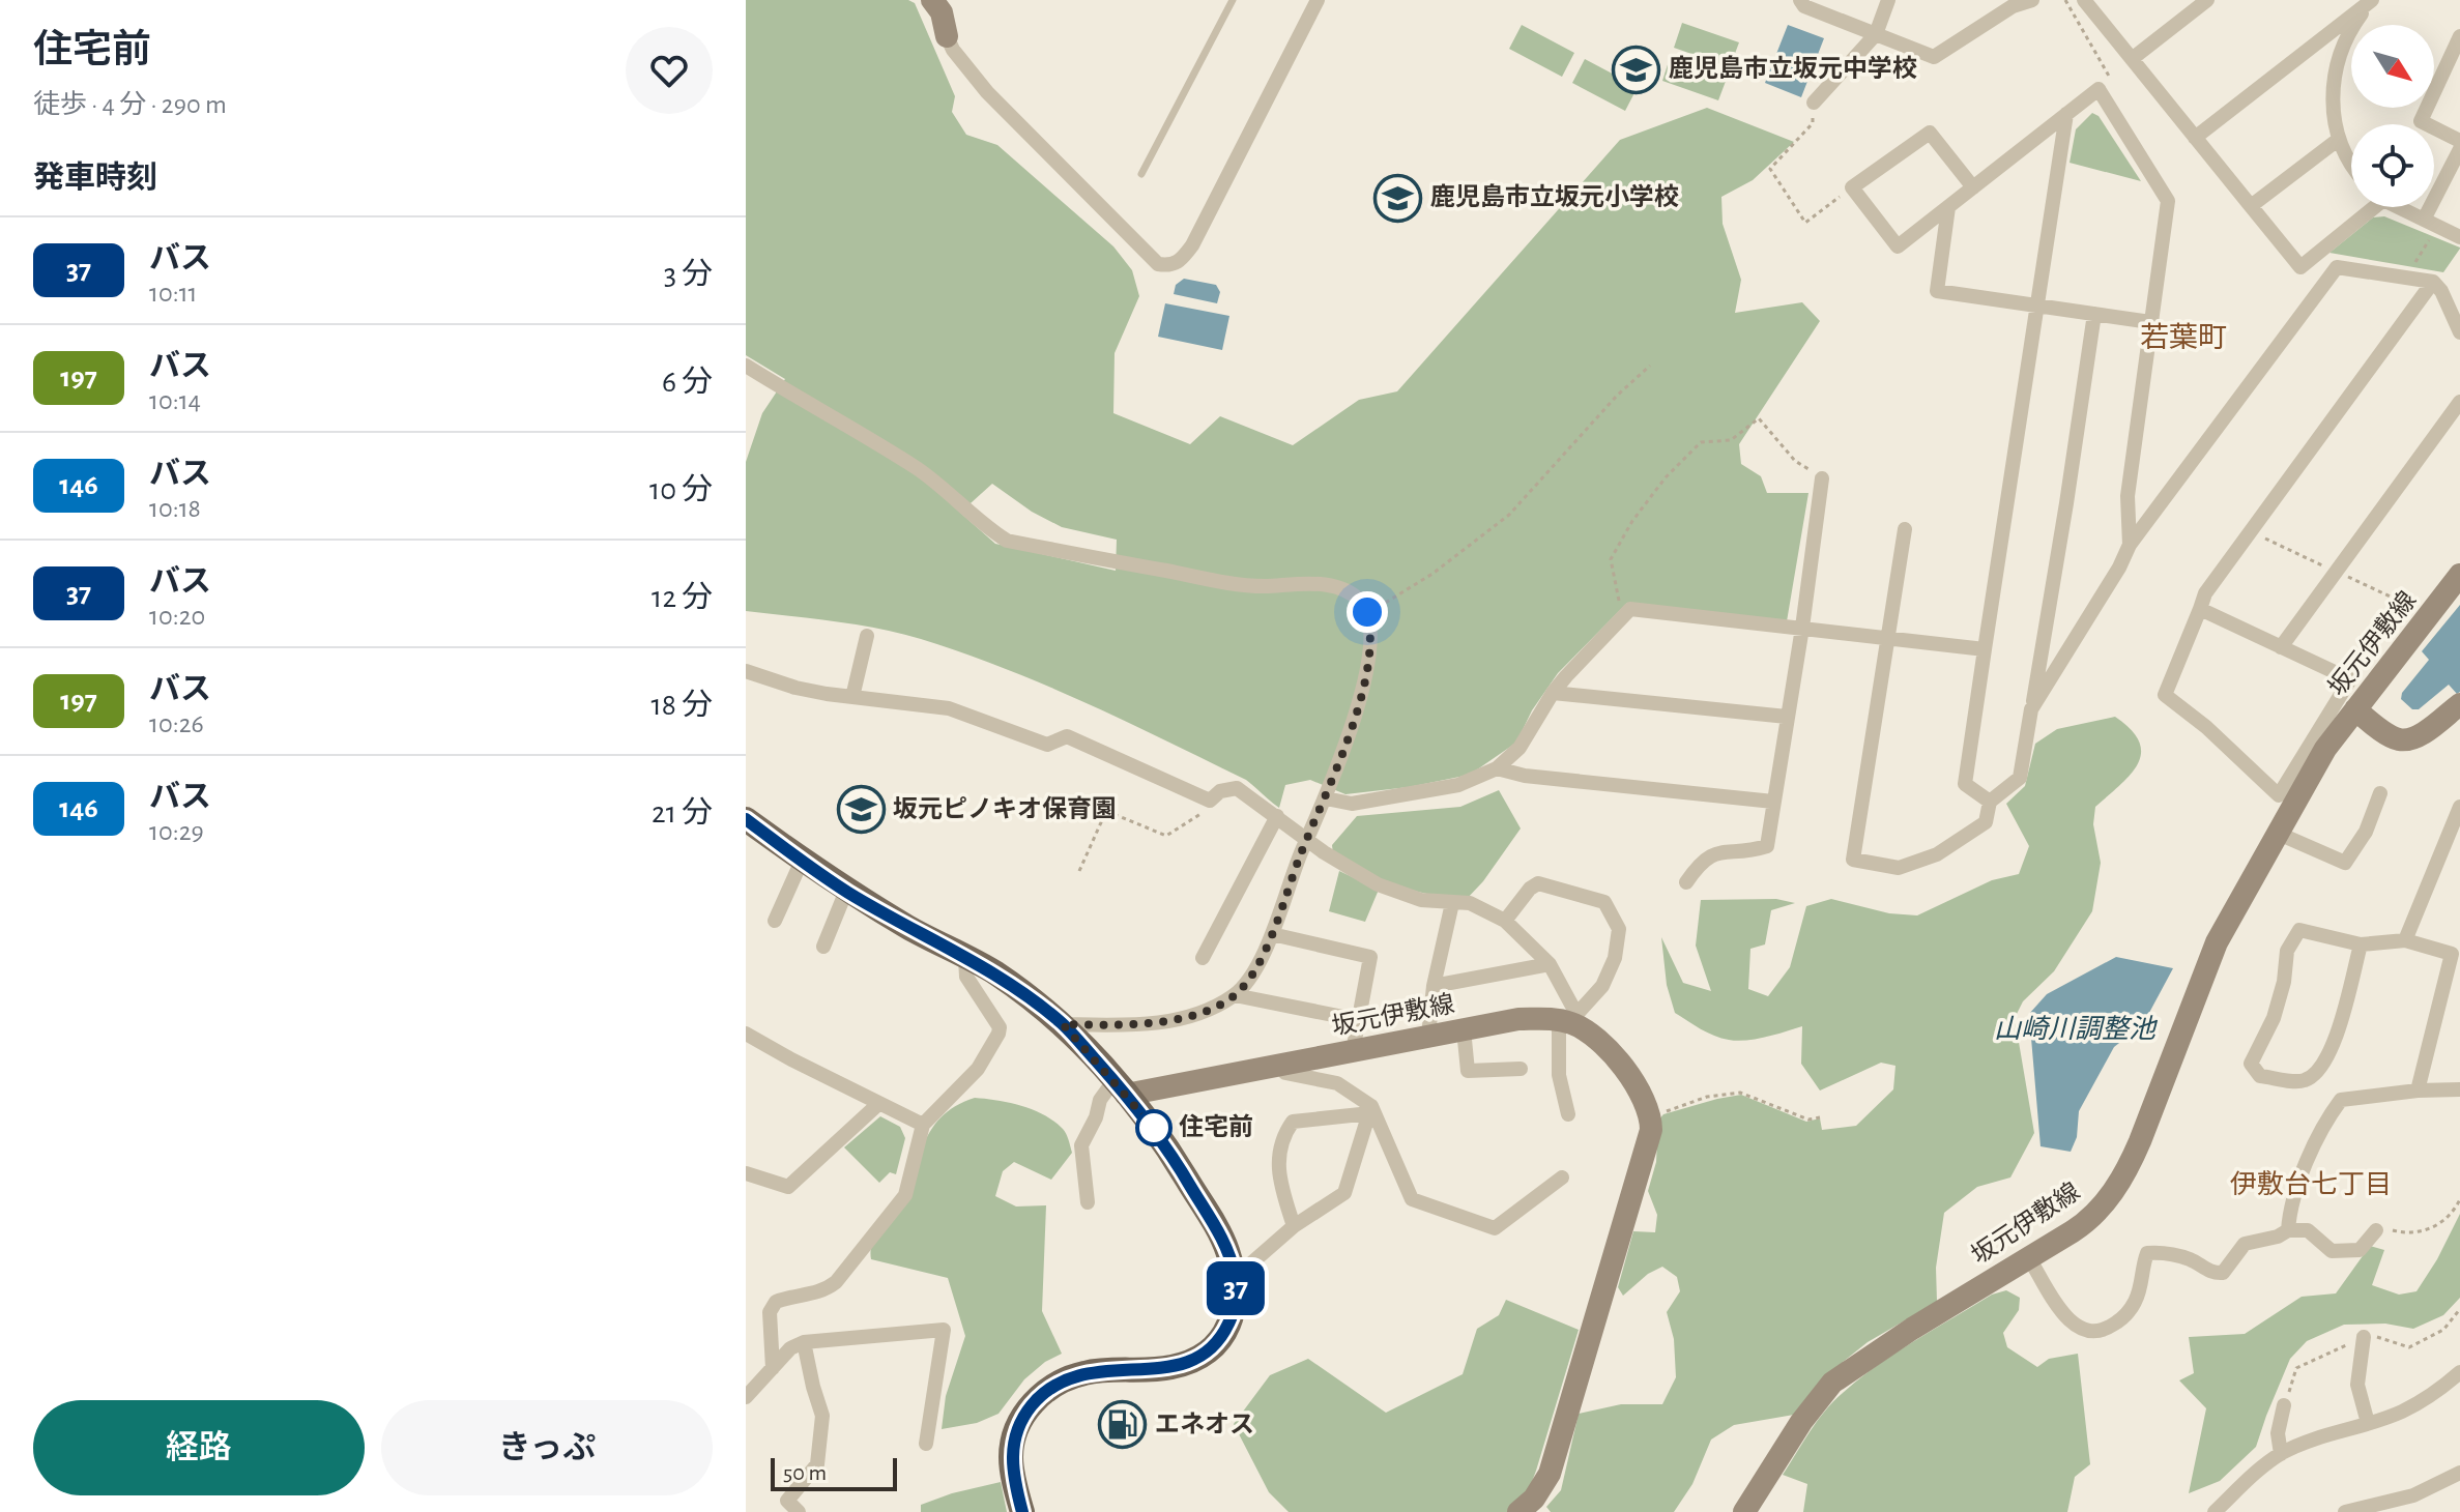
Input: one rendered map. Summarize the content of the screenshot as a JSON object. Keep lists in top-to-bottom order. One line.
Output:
{"streets":{"main road":["坂元伊敷線"]},"districts":["若葉町","伊敷台七丁目"],"water":["山崎川調整池"],"places":{"school or university":["鹿児島市立坂元中学校","鹿児島市立坂元小学校","坂元ピノキオ保育園"],"other":["住宅前"],"fuel station":["エネオス"]},"lines":["bus line 37"],"scale_bar":"50 m","north":"bottom right","page":{"heading":[["住宅前","徒歩 · 4 分 · 290 m"],"発車時刻"],"on_map":"37","list":[{"mark":"37","name":"バス","note":"10:11","value":"3 分"},{"mark":"197","name":"バス","note":"10:14","value":"6 分"},{"mark":"146","name":"バス","note":"10:18","value":"10 分"},{"mark":"37","name":"バス","note":"10:20","value":"12 分"},{"mark":"197","name":"バス","note":"10:26","value":"18 分"},{"mark":"146","name":"バス","note":"10:29","value":"21 分"}],"buttons":["経路","きっぷ"],"scale":"50 m"}}
